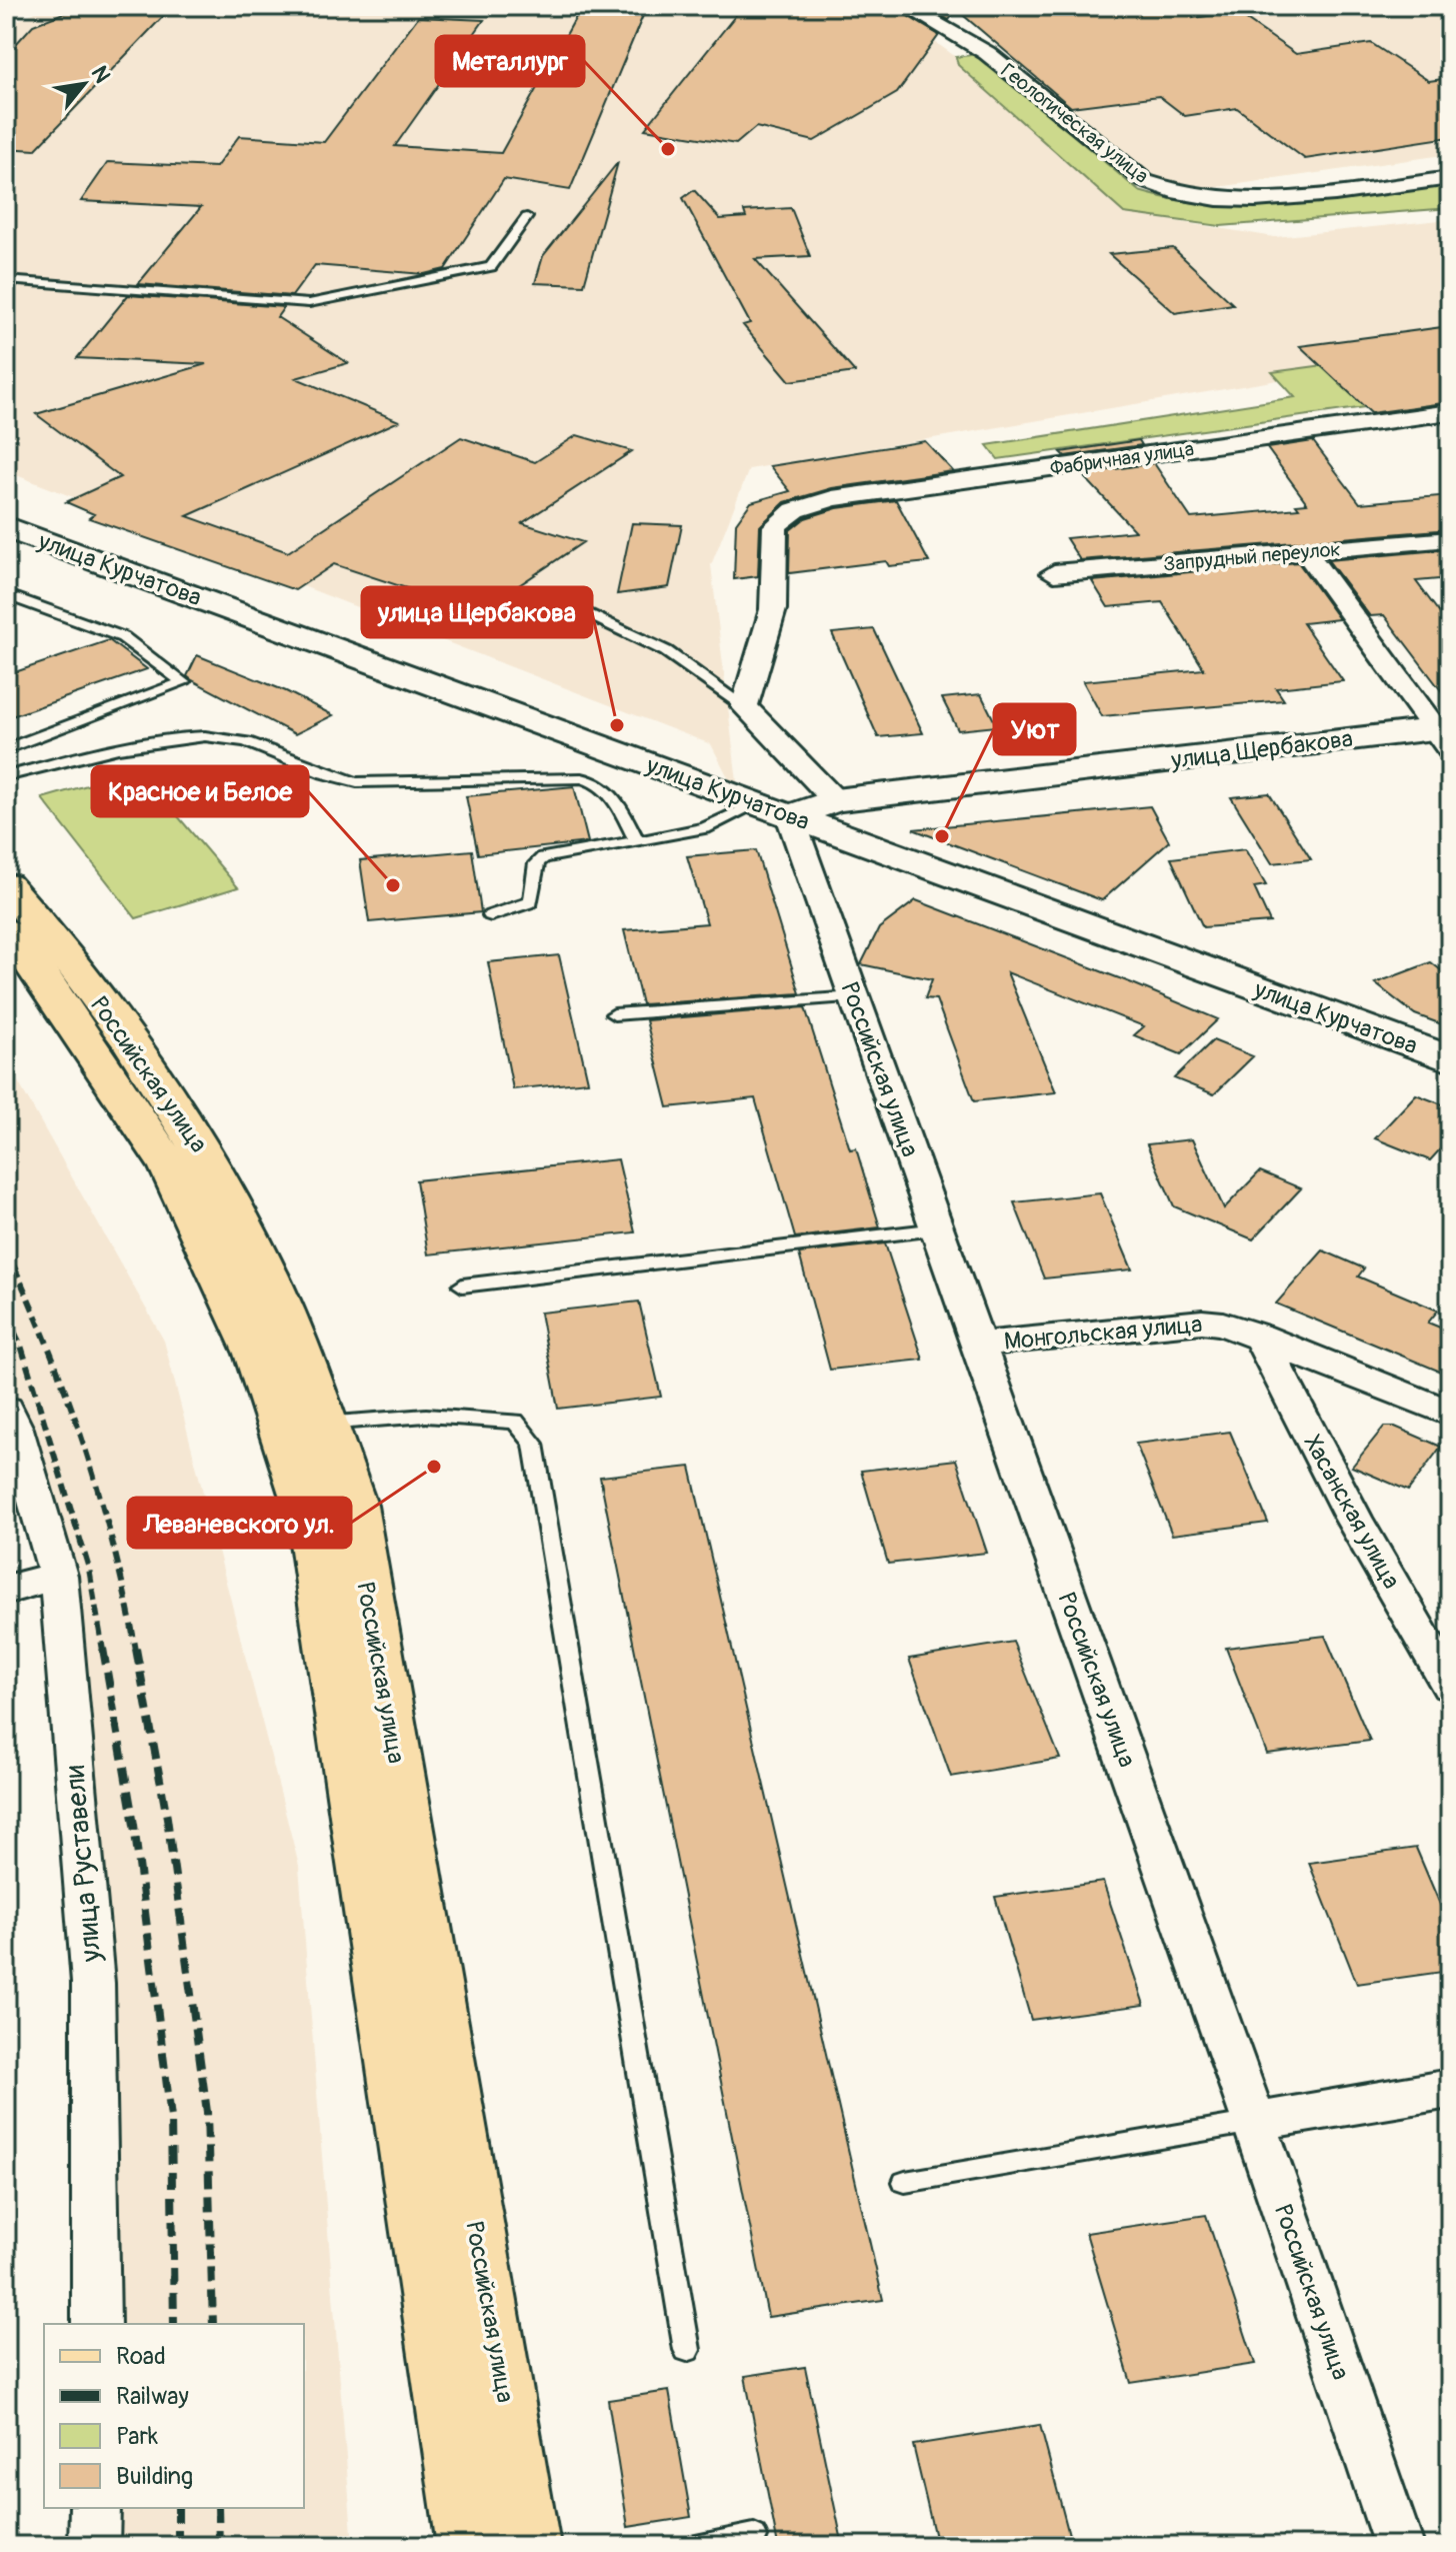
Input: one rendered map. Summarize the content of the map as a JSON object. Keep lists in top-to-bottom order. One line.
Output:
{"streets":{"main road":["Российская улица"],"street":["Геологическая улица","Фабричная улица","Запрудный переулок","улица Курчатова","улица Щербакова","Монгольская улица","Хасанская улица","улица Руставели"]},"crossings":[["улица Курчатова","улица Щербакова"],["улица Курчатова","Российская улица"],["улица Щербакова","Российская улица"],["Российская улица","Монгольская улица"],["Монгольская улица","Хасанская улица"]],"places":["Металлург","улица Щербакова","Уют","Красное и Белое","Леваневского ул."],"legend":["Road","Railway","Park","Building"],"north":"top right"}
